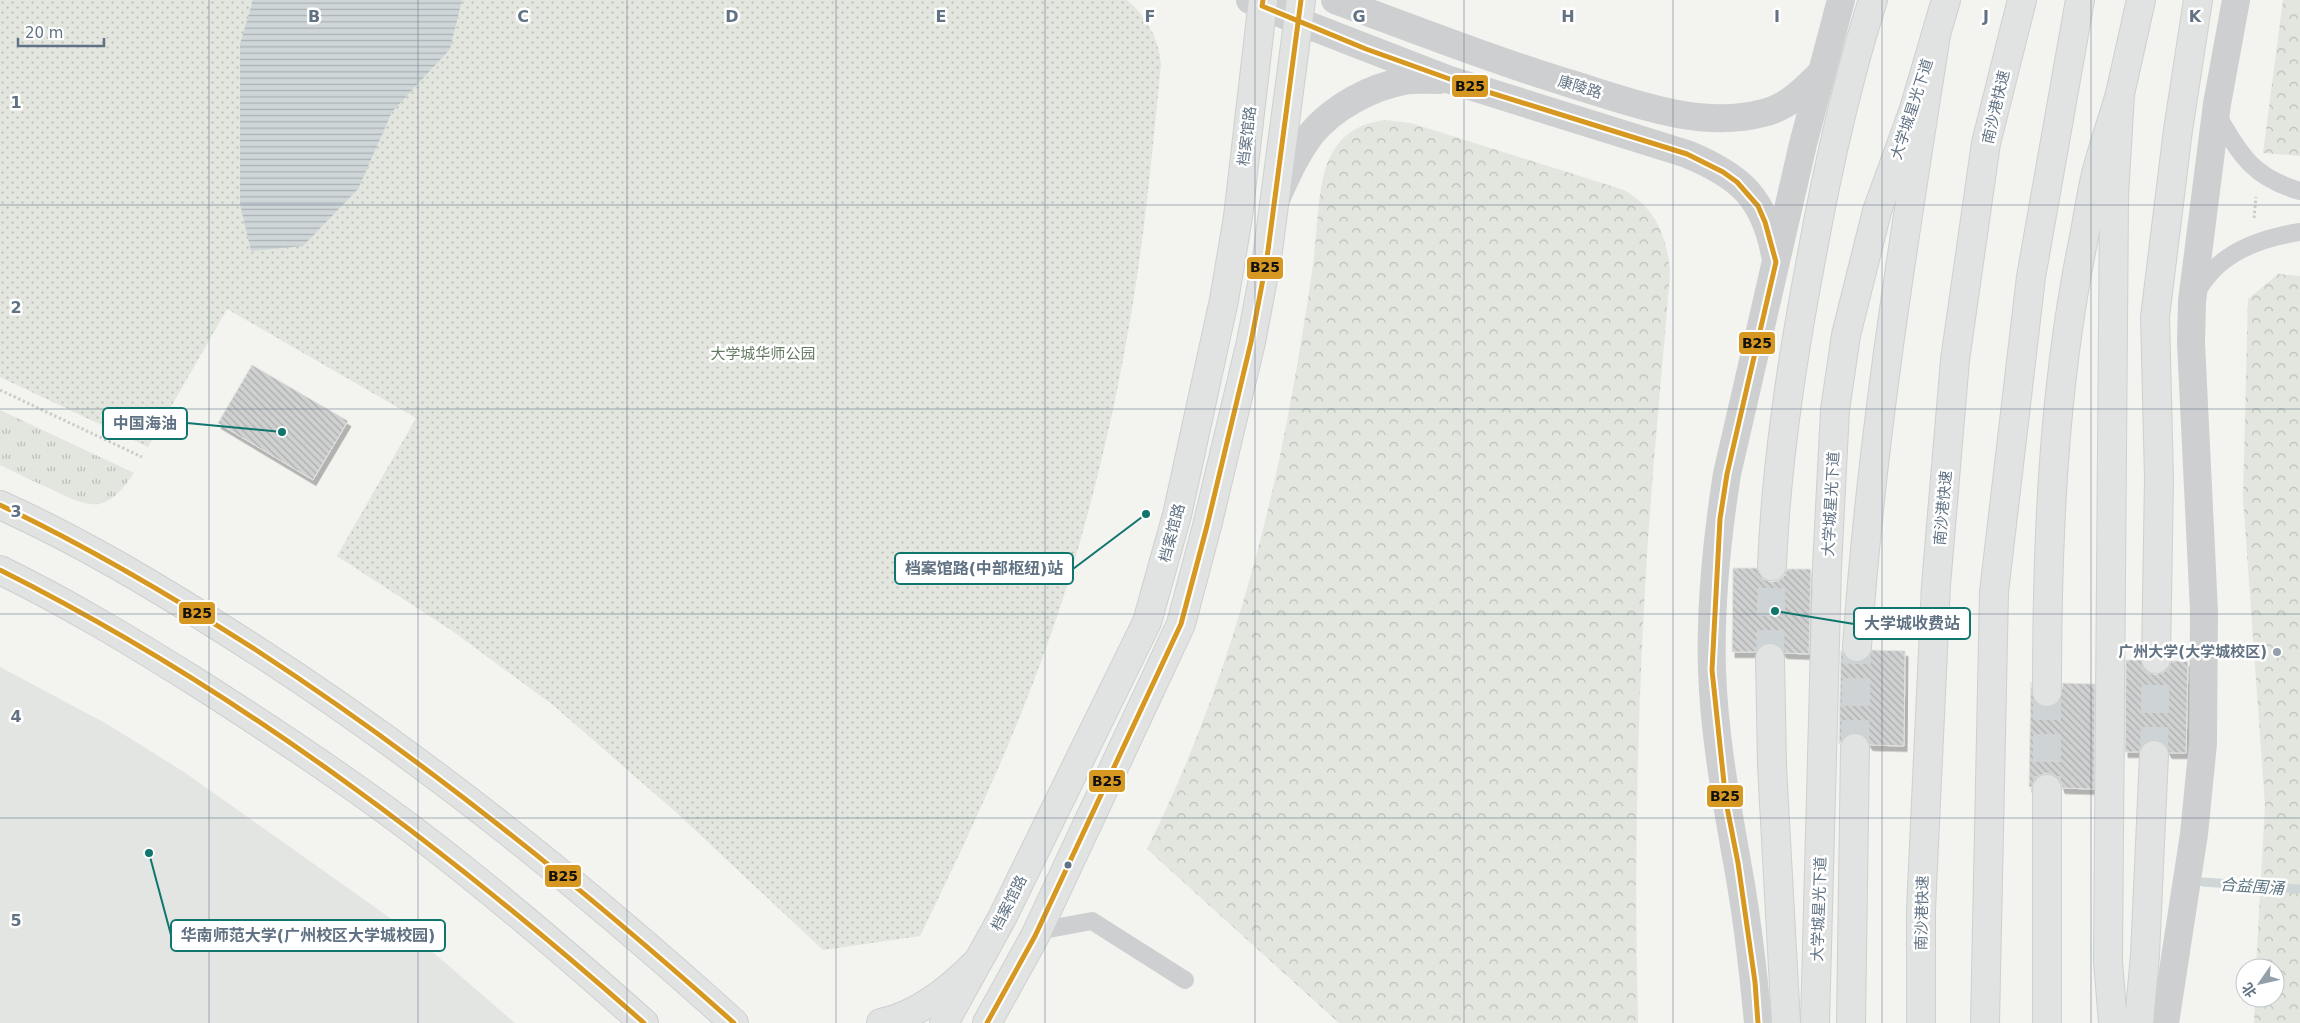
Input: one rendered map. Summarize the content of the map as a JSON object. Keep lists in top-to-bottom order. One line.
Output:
{"streets":{"main road":["南沙港快速","大学城星光下道","档案馆路"],"street":["康陵路"]},"water":["合益围涌"],"parks":["大学城华师公园"],"places":["中国海油","档案馆路(中部枢纽)站","大学城收费站","广州大学(大学城校区)","华南师范大学(广州校区大学城校园)"],"lines":["transit line B25"],"scale_bar":"20 m","north":"bottom left","grid":{"columns":["B","C","D","E","F","G","H","I","J","K"],"rows":["1","2","3","4","5"]}}
